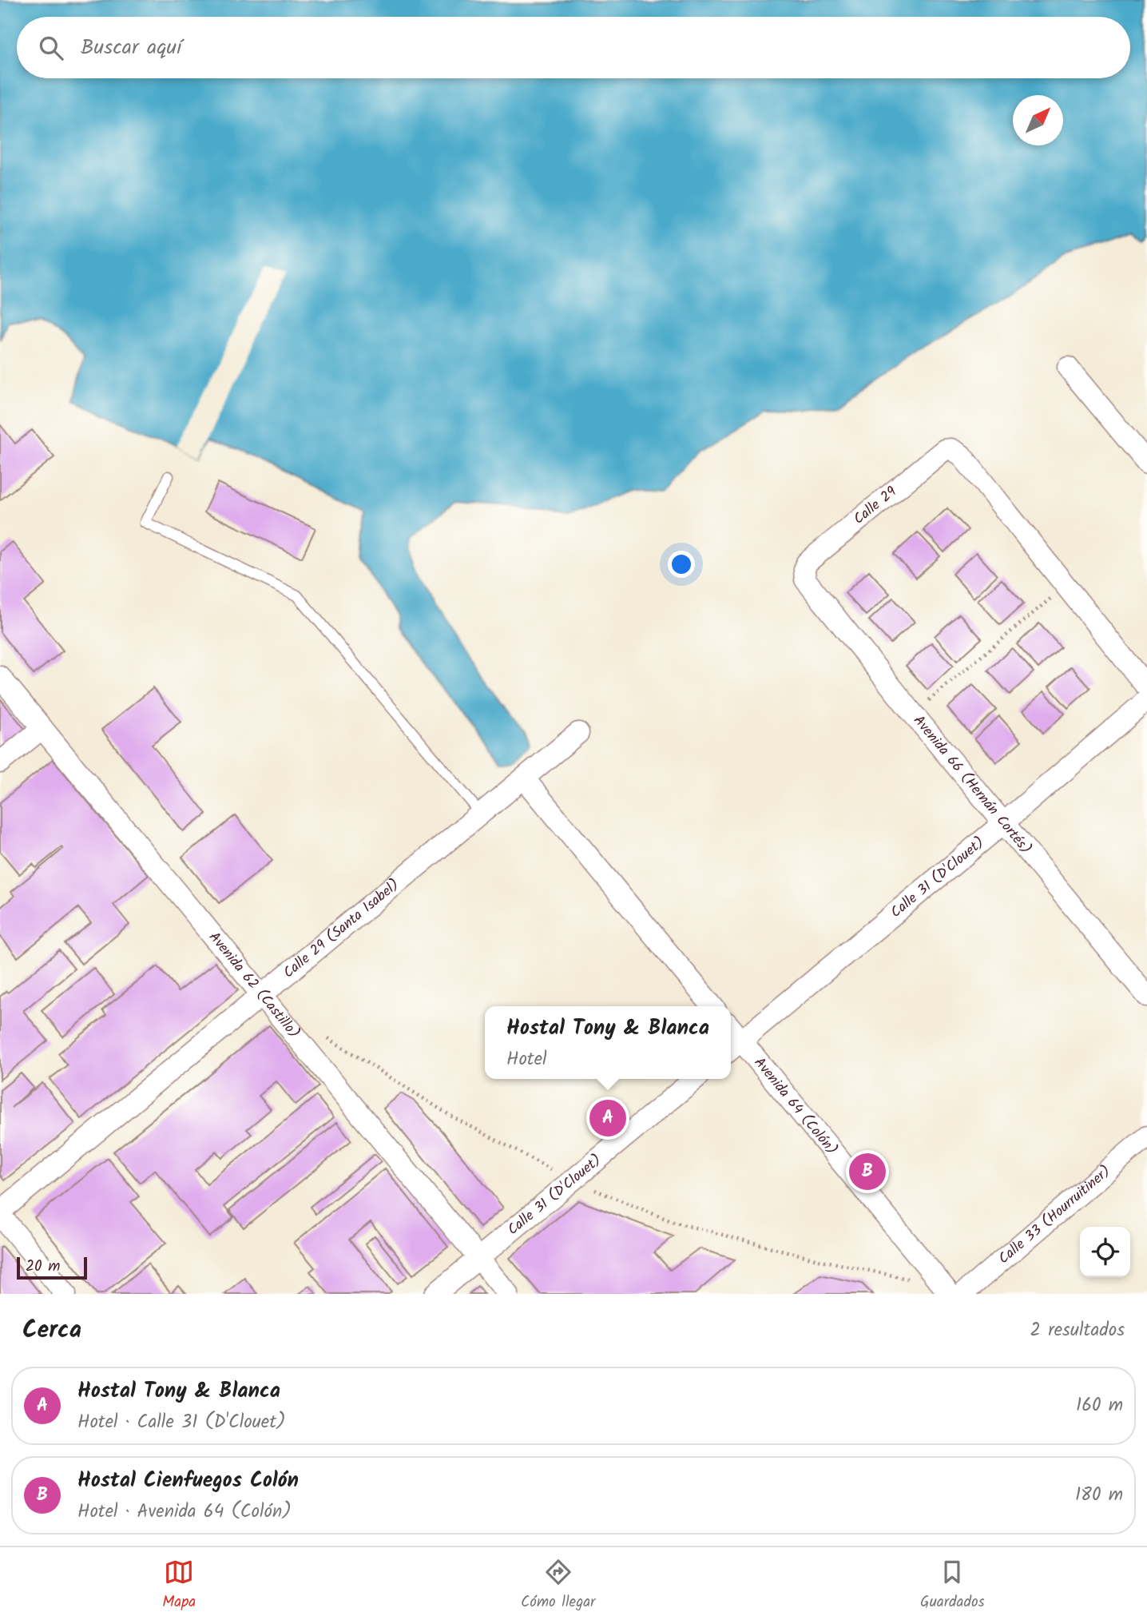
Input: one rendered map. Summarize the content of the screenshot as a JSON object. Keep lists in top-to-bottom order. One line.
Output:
{"streets":{"street":["Calle 29","Avenida 66 (Hernán Cortés)","Calle 31 (D'Clouet)","Calle 29 (Santa Isabel)","Avenida 62 (Castillo)","Avenida 64 (Colón)","Calle 33 (Hourruitiner)"]},"crossings":[["Calle 29","Avenida 66 (Hernán Cortés)"],["Avenida 66 (Hernán Cortés)","Calle 31 (D'Clouet)"],["Calle 31 (D'Clouet)","Avenida 62 (Castillo)"],["Calle 31 (D'Clouet)","Avenida 64 (Colón)"],["Calle 29 (Santa Isabel)","Avenida 62 (Castillo)"]],"scale_bar":"20 m","north":"top right","page":{"search":"Buscar aquí","popup":["Hostal Tony & Blanca","Hotel"],"pins":["A","B"],"scale":"20 m","heading":["Cerca","2 resultados"],"list":[{"mark":"A","name":"Hostal Tony & Blanca","note":"Hotel · Calle 31 (D'Clouet)","value":"160 m"},{"mark":"B","name":"Hostal Cienfuegos Colón","note":"Hotel · Avenida 64 (Colón)","value":"180 m"}],"nav":["Mapa","Cómo llegar","Guardados"]}}
